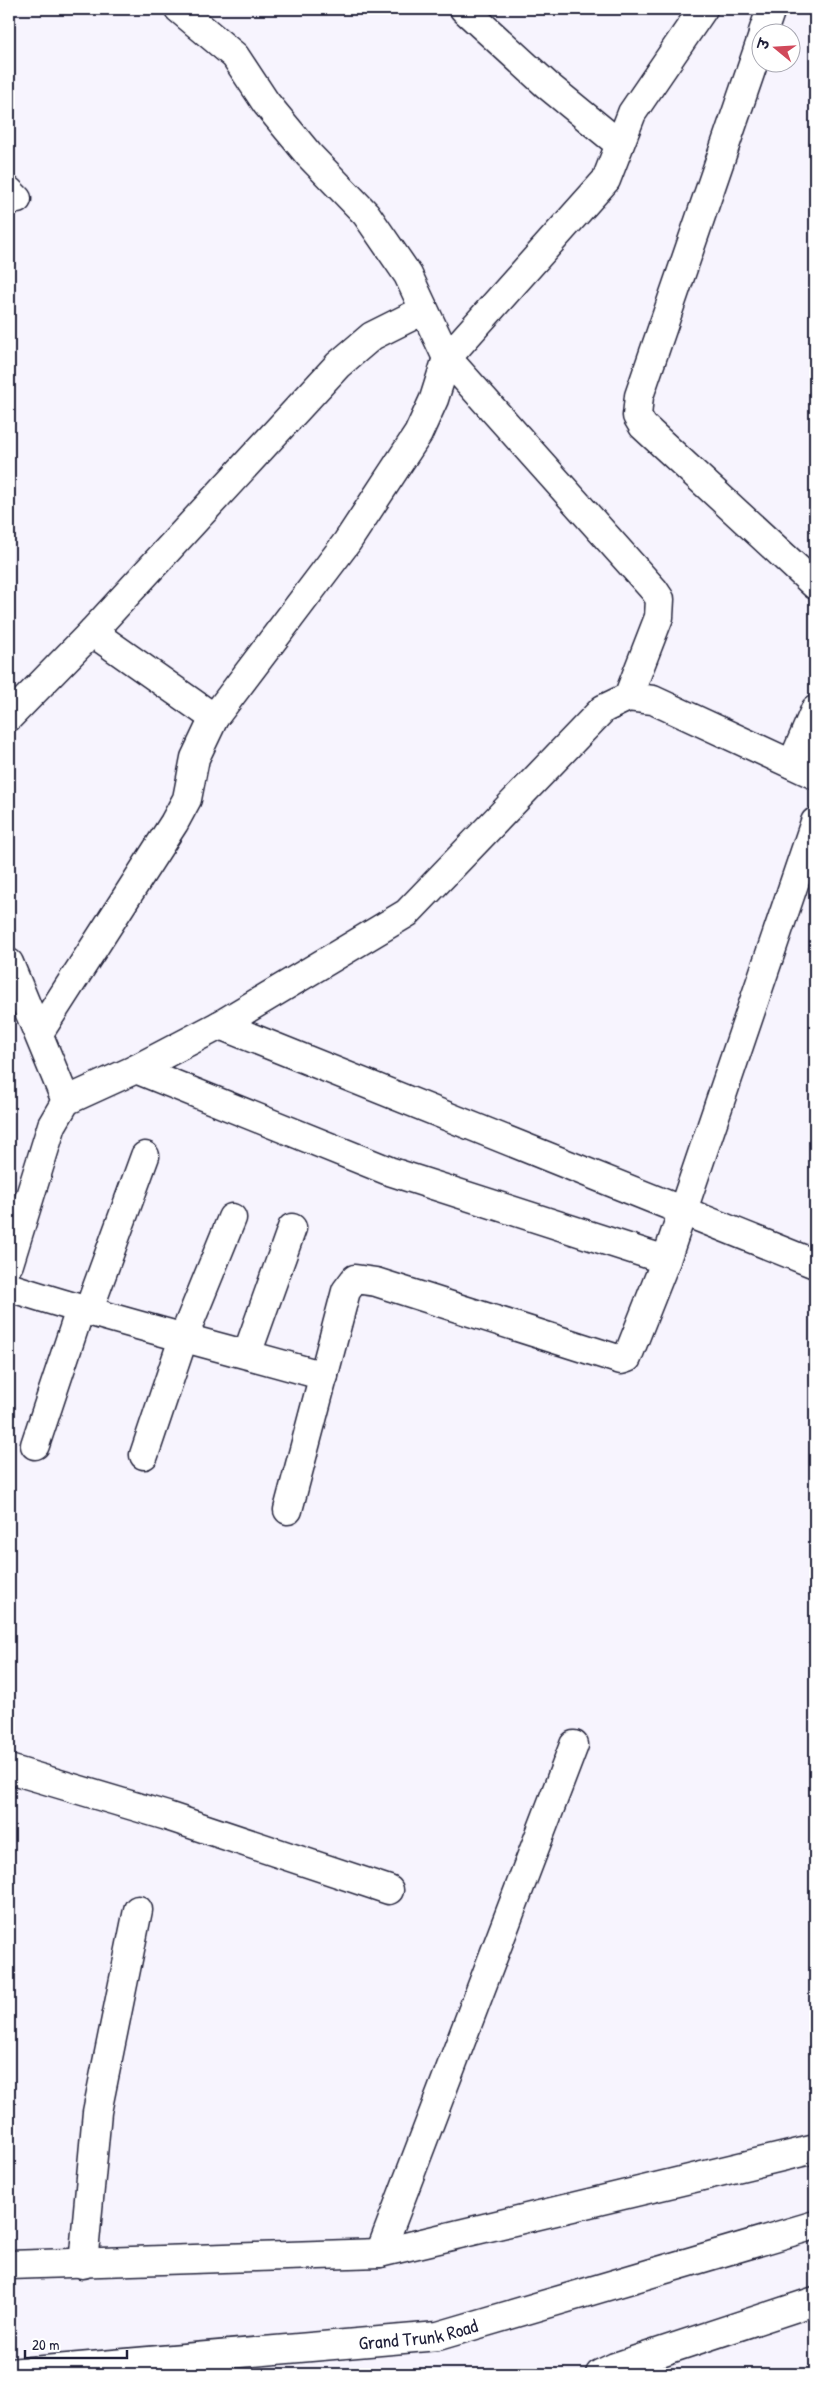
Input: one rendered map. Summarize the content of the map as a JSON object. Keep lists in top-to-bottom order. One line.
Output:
{"streets":{"main road":["Grand Trunk Road"]},"scale_bar":"20 m","north":"left"}
